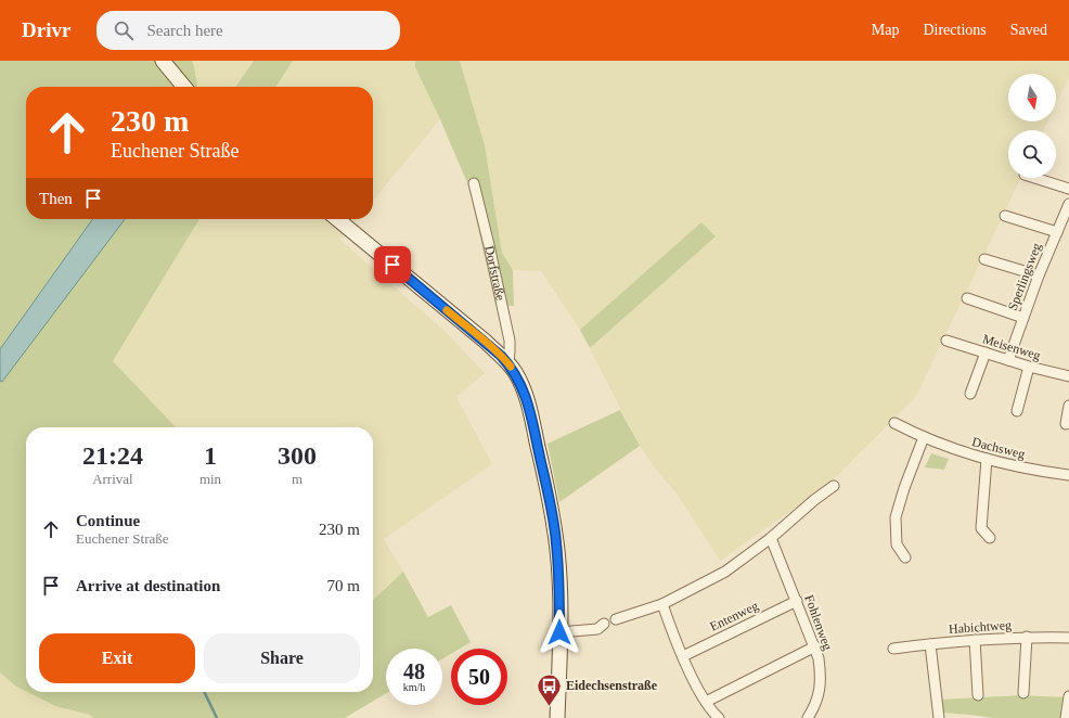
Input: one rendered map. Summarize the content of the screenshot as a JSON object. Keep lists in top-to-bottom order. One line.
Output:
{"streets":{"street":["Dorfstraße","Sperlingsweg","Meisenweg","Dachsweg","Entenweg","Fohlenweg","Habichtweg"]},"crossings":[["Sperlingsweg","Meisenweg"],["Entenweg","Fohlenweg"]],"places":{"bus stop":["Eidechsenstraße"]},"north":"bottom","page":{"header":"Drivr","search":"Search here","nav":["Map","Directions","Saved"],"turn":["230 m","Euchener Straße"],"then":"Then","eta":["21:24","Arrival","1","min","300","m"],"list":[{"name":"Continue","note":"Euchener Straße","value":"230 m"},{"name":"Arrive at destination","value":"70 m"}],"buttons":["Exit","Share"],"speed":"48 km/h","limit":"50"}}
